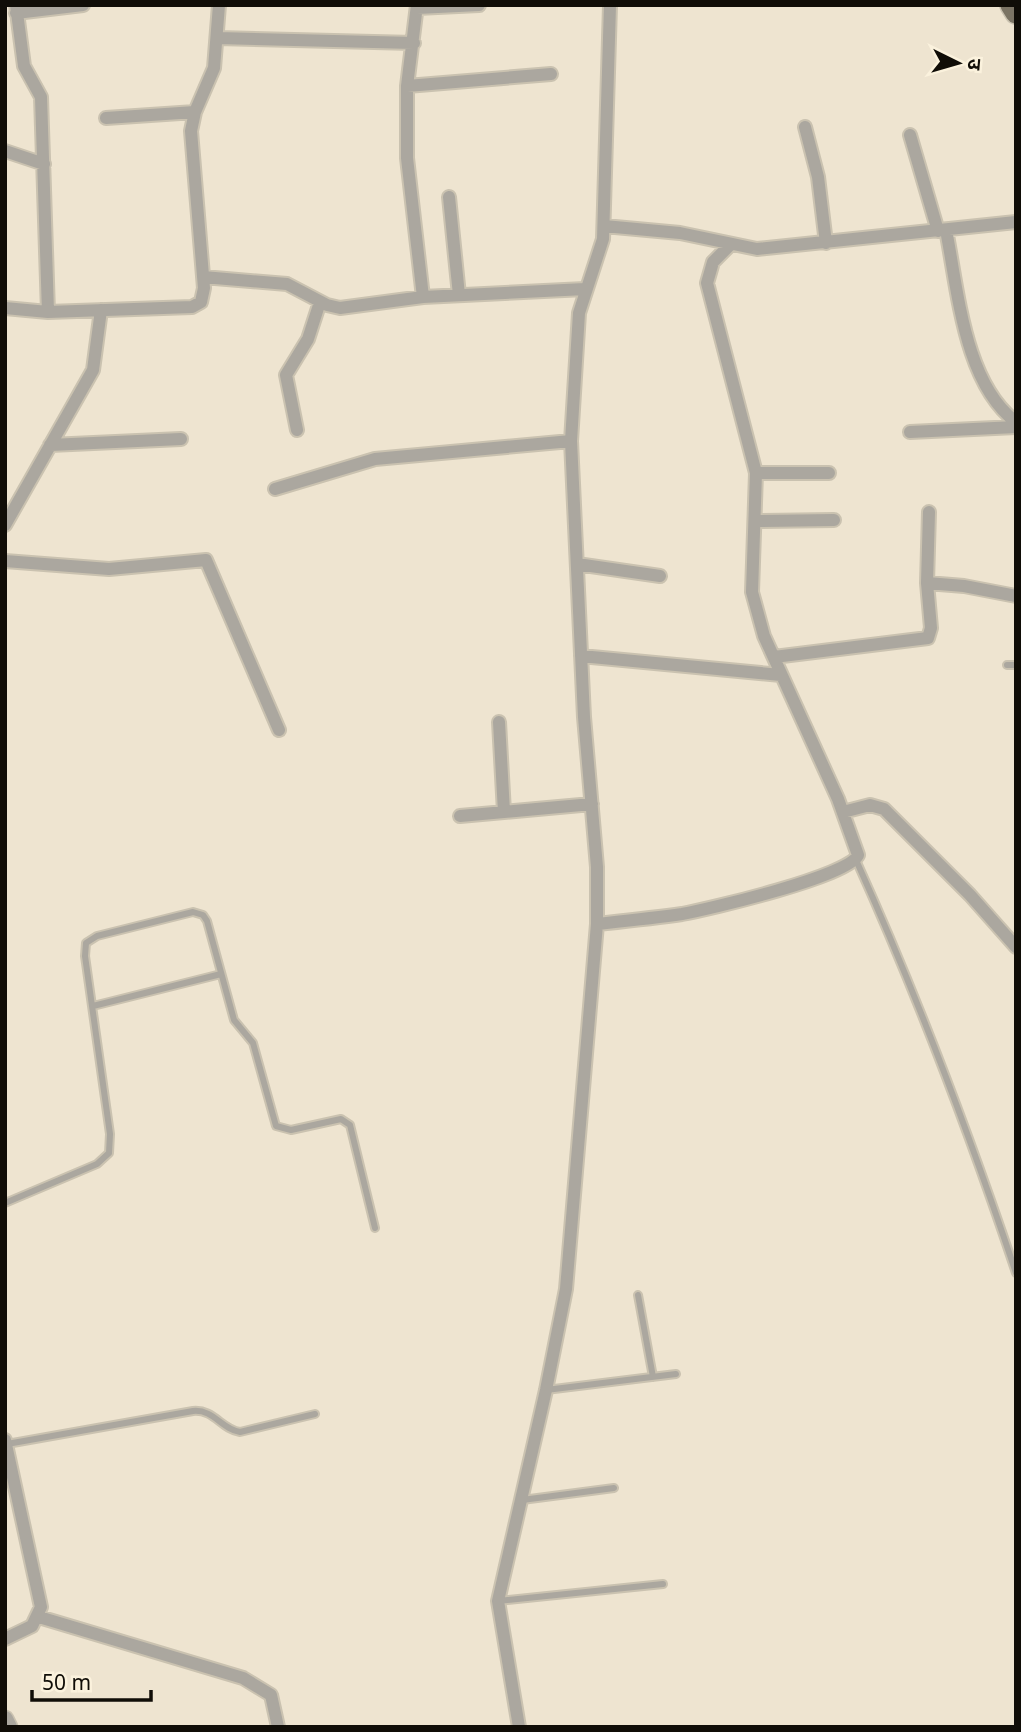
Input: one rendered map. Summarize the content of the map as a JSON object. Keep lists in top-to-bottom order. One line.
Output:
{"scale_bar":"50 m","north":"right"}
